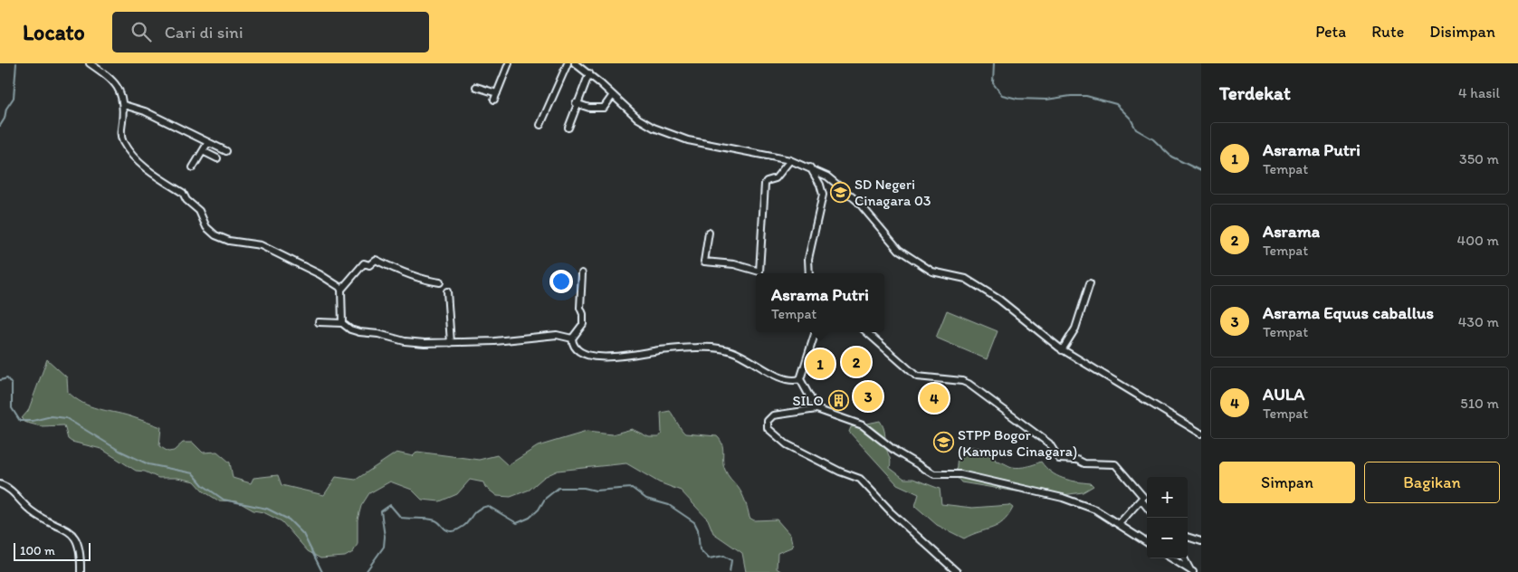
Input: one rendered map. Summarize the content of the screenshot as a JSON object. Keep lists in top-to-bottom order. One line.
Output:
{"places":{"school or university":["SD Negeri Cinagara 03","STPP Bogor (Kampus Cinagara)"],"building":["SILO"]},"scale_bar":"100 m","page":{"header":"Locato","search":"Cari di sini","nav":["Peta","Rute","Disimpan"],"heading":["Terdekat","4 hasil"],"list":[{"mark":"1","name":"Asrama Putri","note":"Tempat","value":"350 m"},{"mark":"2","name":"Asrama","note":"Tempat","value":"400 m"},{"mark":"3","name":"Asrama Equus caballus","note":"Tempat","value":"430 m"},{"mark":"4","name":"AULA","note":"Tempat","value":"510 m"}],"popup":["Asrama Putri","Tempat"],"pins":["2","1","3","4"],"buttons":["Simpan","Bagikan"],"map_buttons":["+","−"],"scale":"100 m"}}
